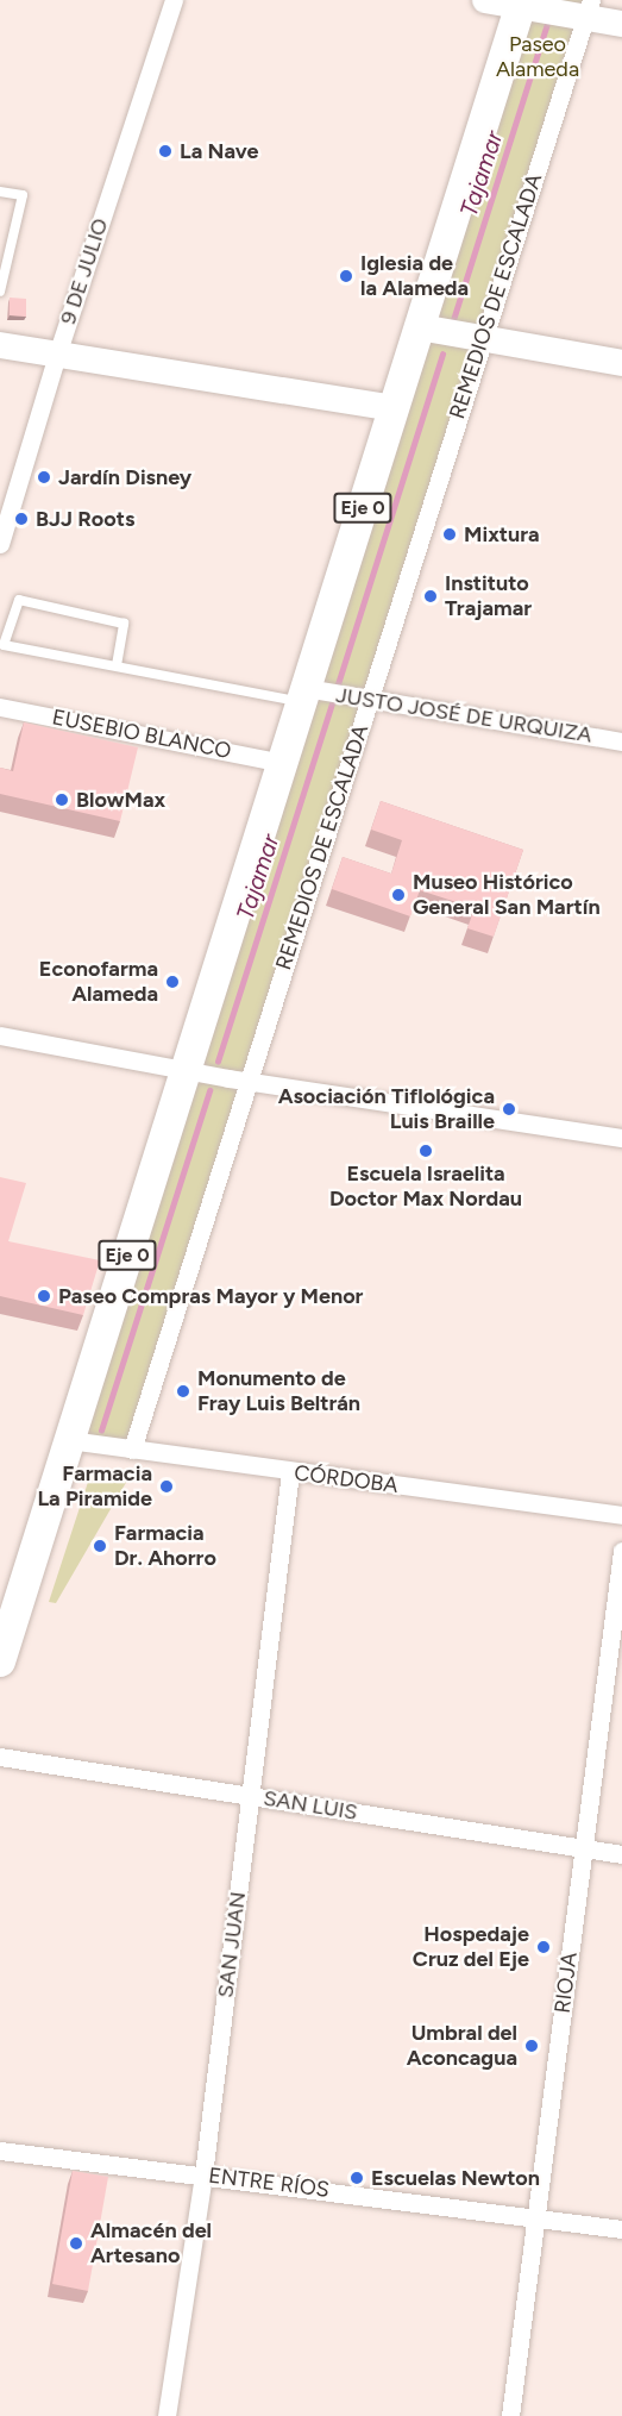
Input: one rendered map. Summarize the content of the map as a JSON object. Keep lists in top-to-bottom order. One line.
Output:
{"streets":{"main road":["Eje 0"],"street":["9 DE JULIO","REMEDIOS DE ESCALADA","JUSTO JOSÉ DE URQUIZA","EUSEBIO BLANCO","CÓRDOBA","SAN LUIS","SAN JUAN","RIOJA","ENTRE RÍOS"]},"crossings":[["REMEDIOS DE ESCALADA","JUSTO JOSÉ DE URQUIZA"],["REMEDIOS DE ESCALADA","CÓRDOBA"],["Eje 0","JUSTO JOSÉ DE URQUIZA"],["Eje 0","EUSEBIO BLANCO"],["Eje 0","CÓRDOBA"],["CÓRDOBA","SAN JUAN"],["SAN LUIS","SAN JUAN"],["SAN LUIS","RIOJA"],["SAN JUAN","ENTRE RÍOS"],["RIOJA","ENTRE RÍOS"]],"water":["Tajamar"],"parks":["Paseo Alameda"],"places":["La Nave","Iglesia de la Alameda","Jardín Disney","BJJ Roots","Mixtura","Instituto Trajamar","BlowMax","Museo Histórico General San Martín","Econofarma Alameda","Asociación Tiflológica Luis Braille","Escuela Israelita Doctor Max Nordau","Paseo Compras Mayor y Menor","Monumento de Fray Luis Beltrán","Farmacia La Piramide","Farmacia Dr. Ahorro","Hospedaje Cruz del Eje","Umbral del Aconcagua","Escuelas Newton","Almacén del Artesano"]}
